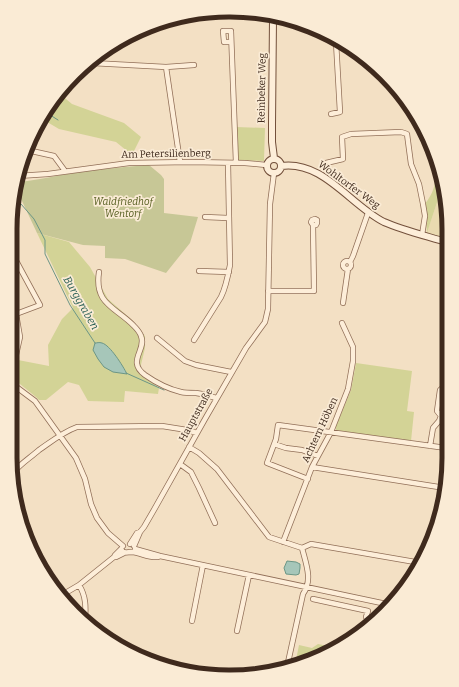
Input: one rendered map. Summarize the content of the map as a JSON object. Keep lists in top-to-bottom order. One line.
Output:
{"streets":{"main road":["Reinbeker Weg","Wohltorfer Weg"],"street":["Am Petersilienberg","Hauptstraße","Achtern Höben"]},"crossings":[["Reinbeker Weg","Am Petersilienberg"],["Reinbeker Weg","Wohltorfer Weg"],["Am Petersilienberg","Wohltorfer Weg"]],"water":["Burggraben"],"parks":["Waldfriedhof Wentorf"]}
